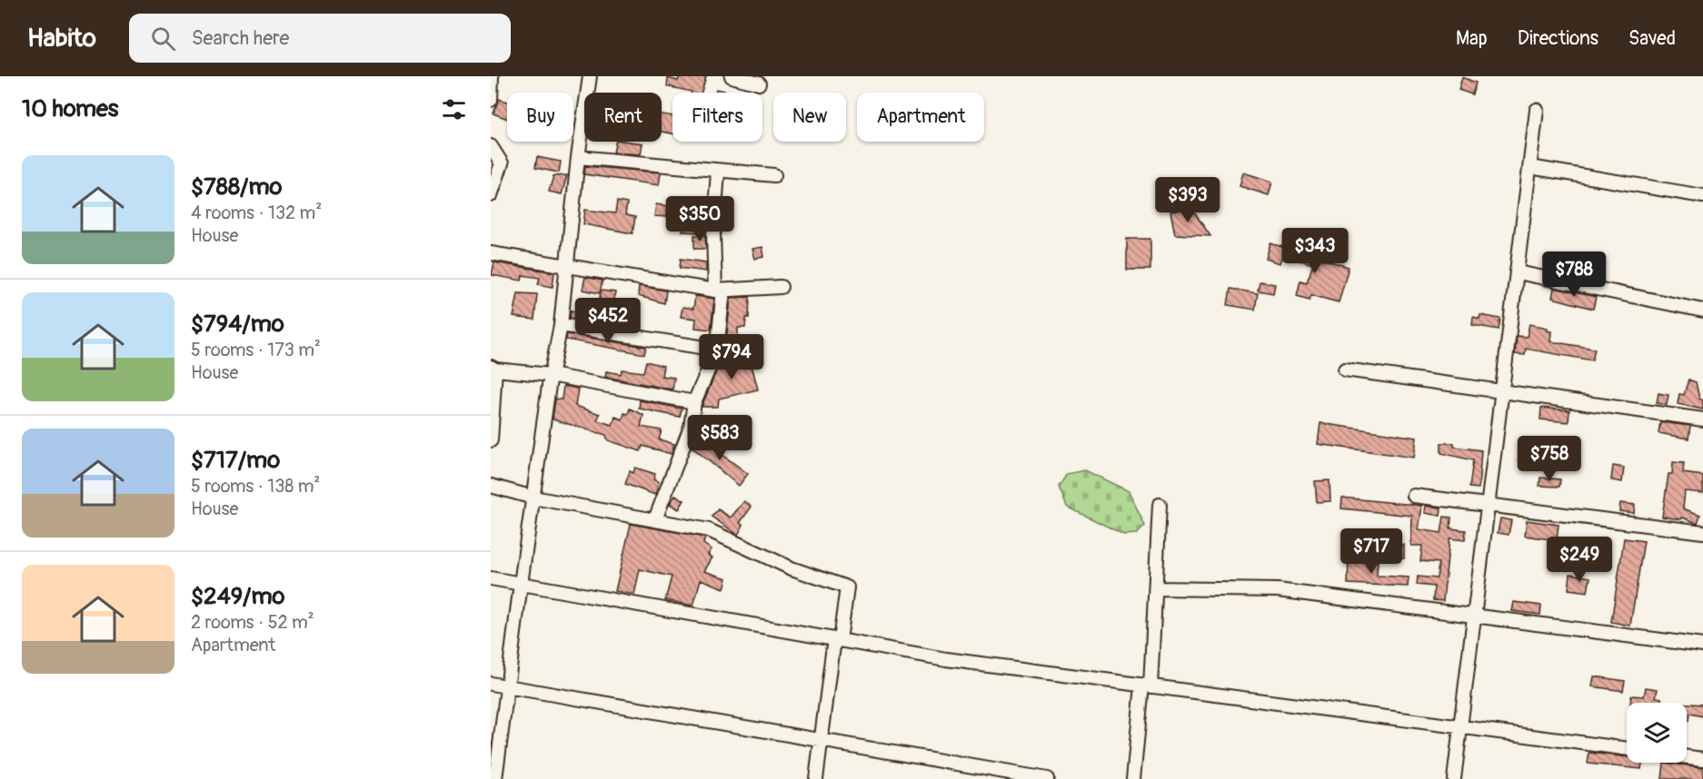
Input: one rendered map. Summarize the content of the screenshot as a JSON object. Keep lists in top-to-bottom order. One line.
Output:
{"page":{"header":"Habito","search":"Search here","nav":["Map","Directions","Saved"],"heading":"10 homes","chip":["Buy","Rent","Filters","New","Apartment"],"list":[{"name":"$788/mo","note":"4 rooms · 132 m² · House"},{"name":"$794/mo","note":"5 rooms · 173 m² · House"},{"name":"$717/mo","note":"5 rooms · 138 m² · House"},{"name":"$249/mo","note":"2 rooms · 52 m² · Apartment"}],"price":["$393","$350","$343","$788","$452","$794","$583","$758","$717","$249"]}}
